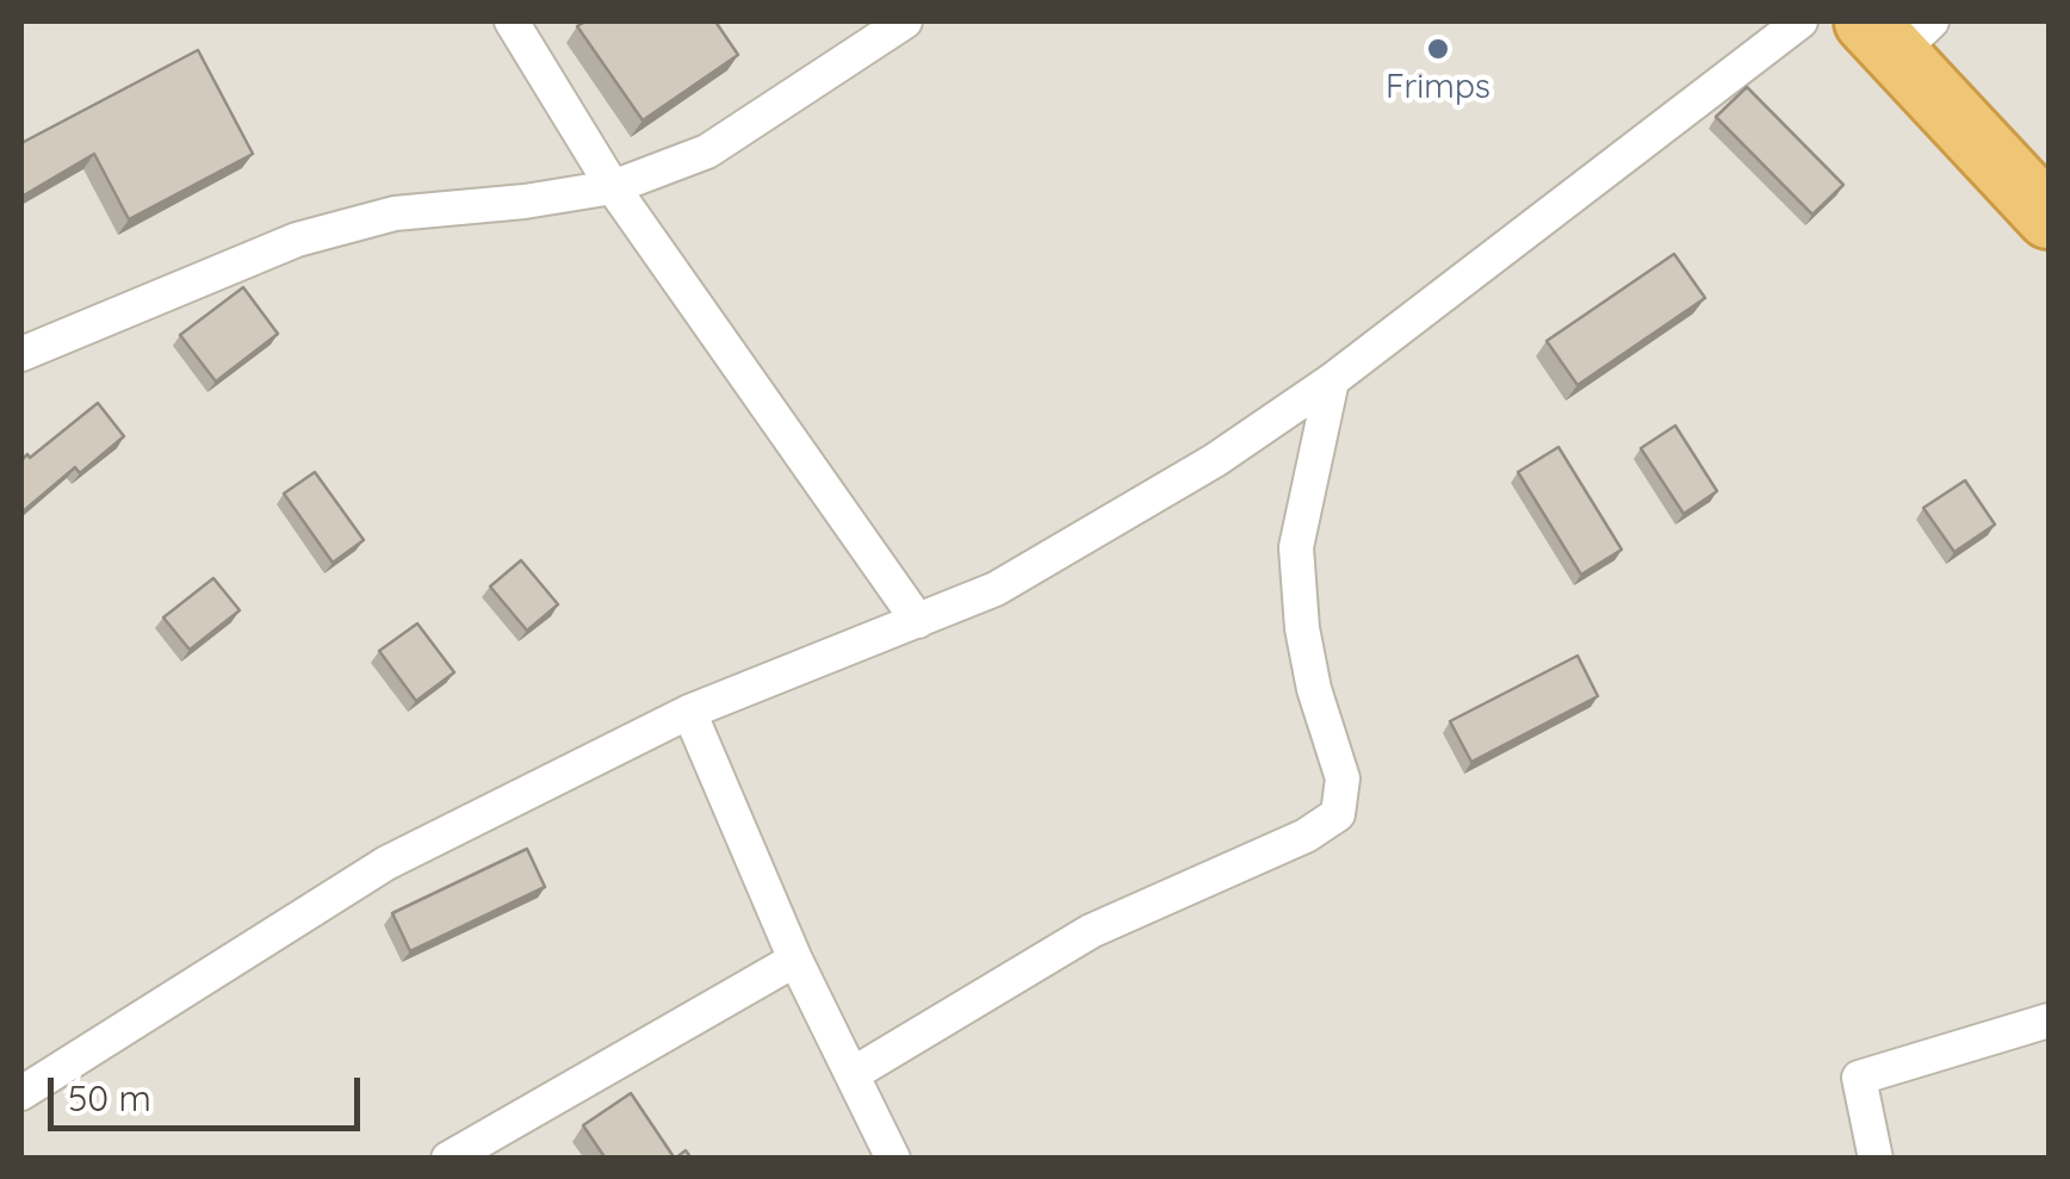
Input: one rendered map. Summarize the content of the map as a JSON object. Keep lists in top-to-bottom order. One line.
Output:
{"places":["Frimps"],"scale_bar":"50 m"}
